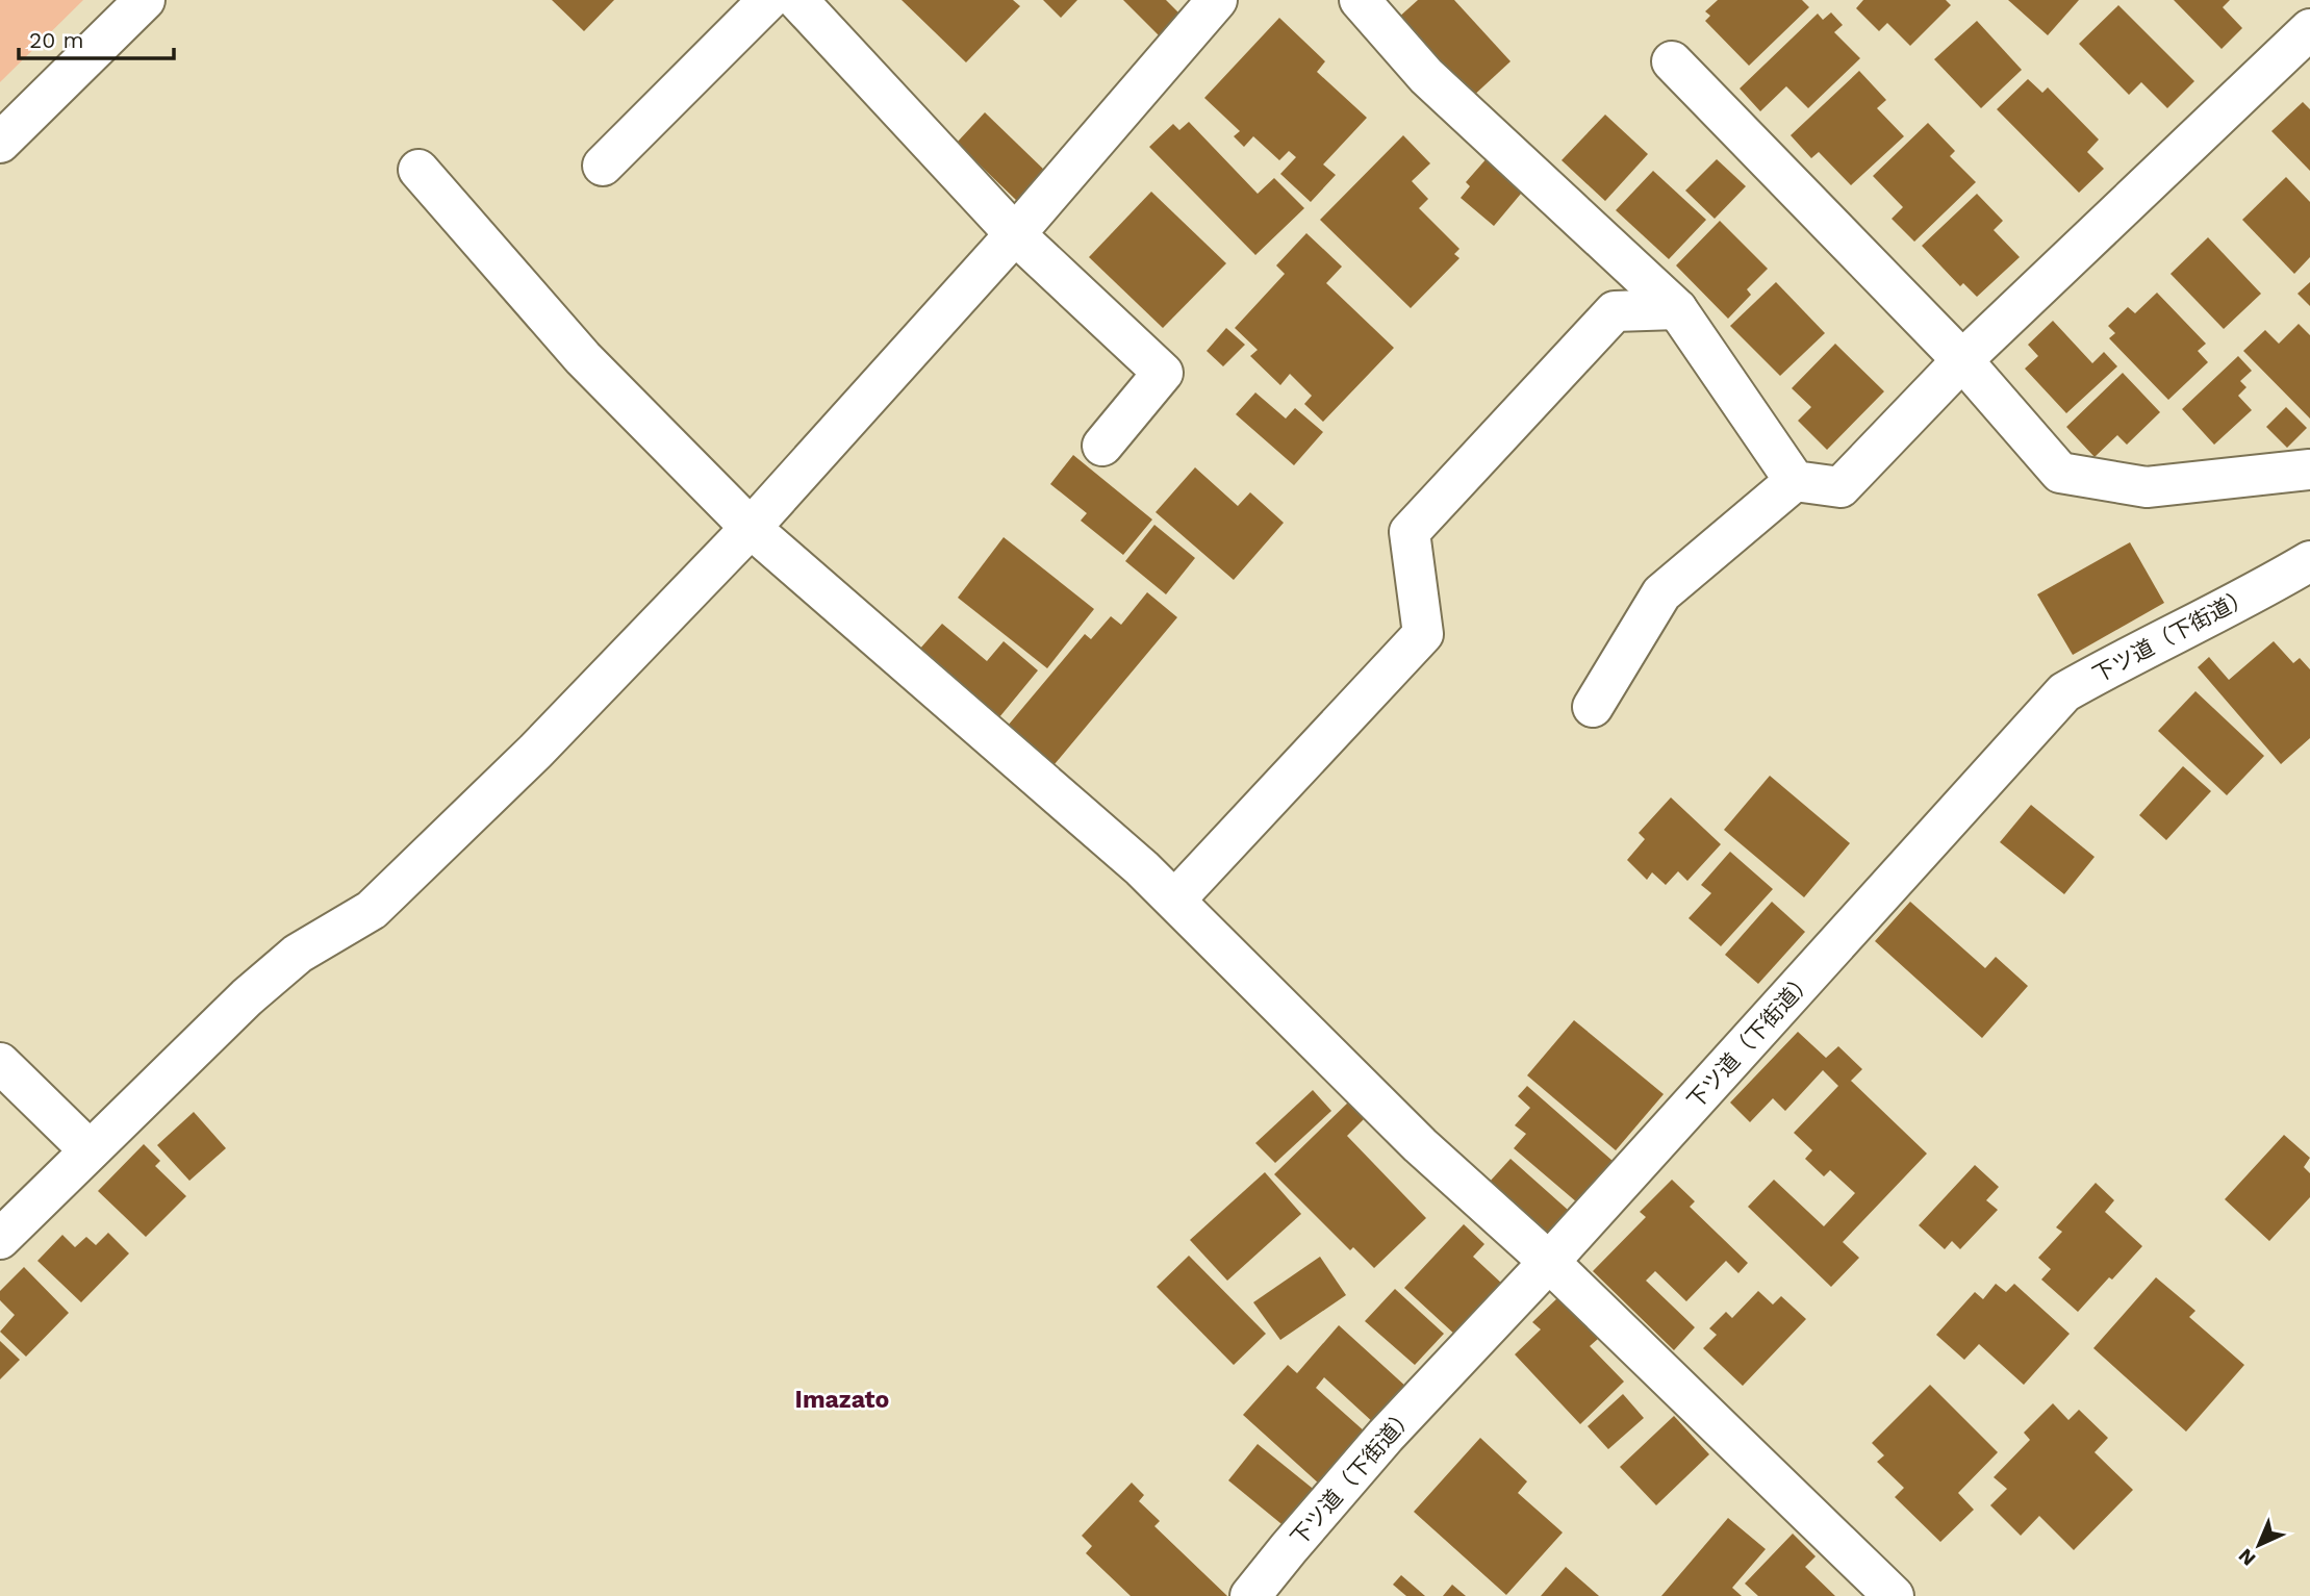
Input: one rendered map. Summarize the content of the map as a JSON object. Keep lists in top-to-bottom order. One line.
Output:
{"streets":{"main road":["下ツ道（下街道）"]},"districts":["Imazato"],"scale_bar":"20 m","north":"bottom left"}
